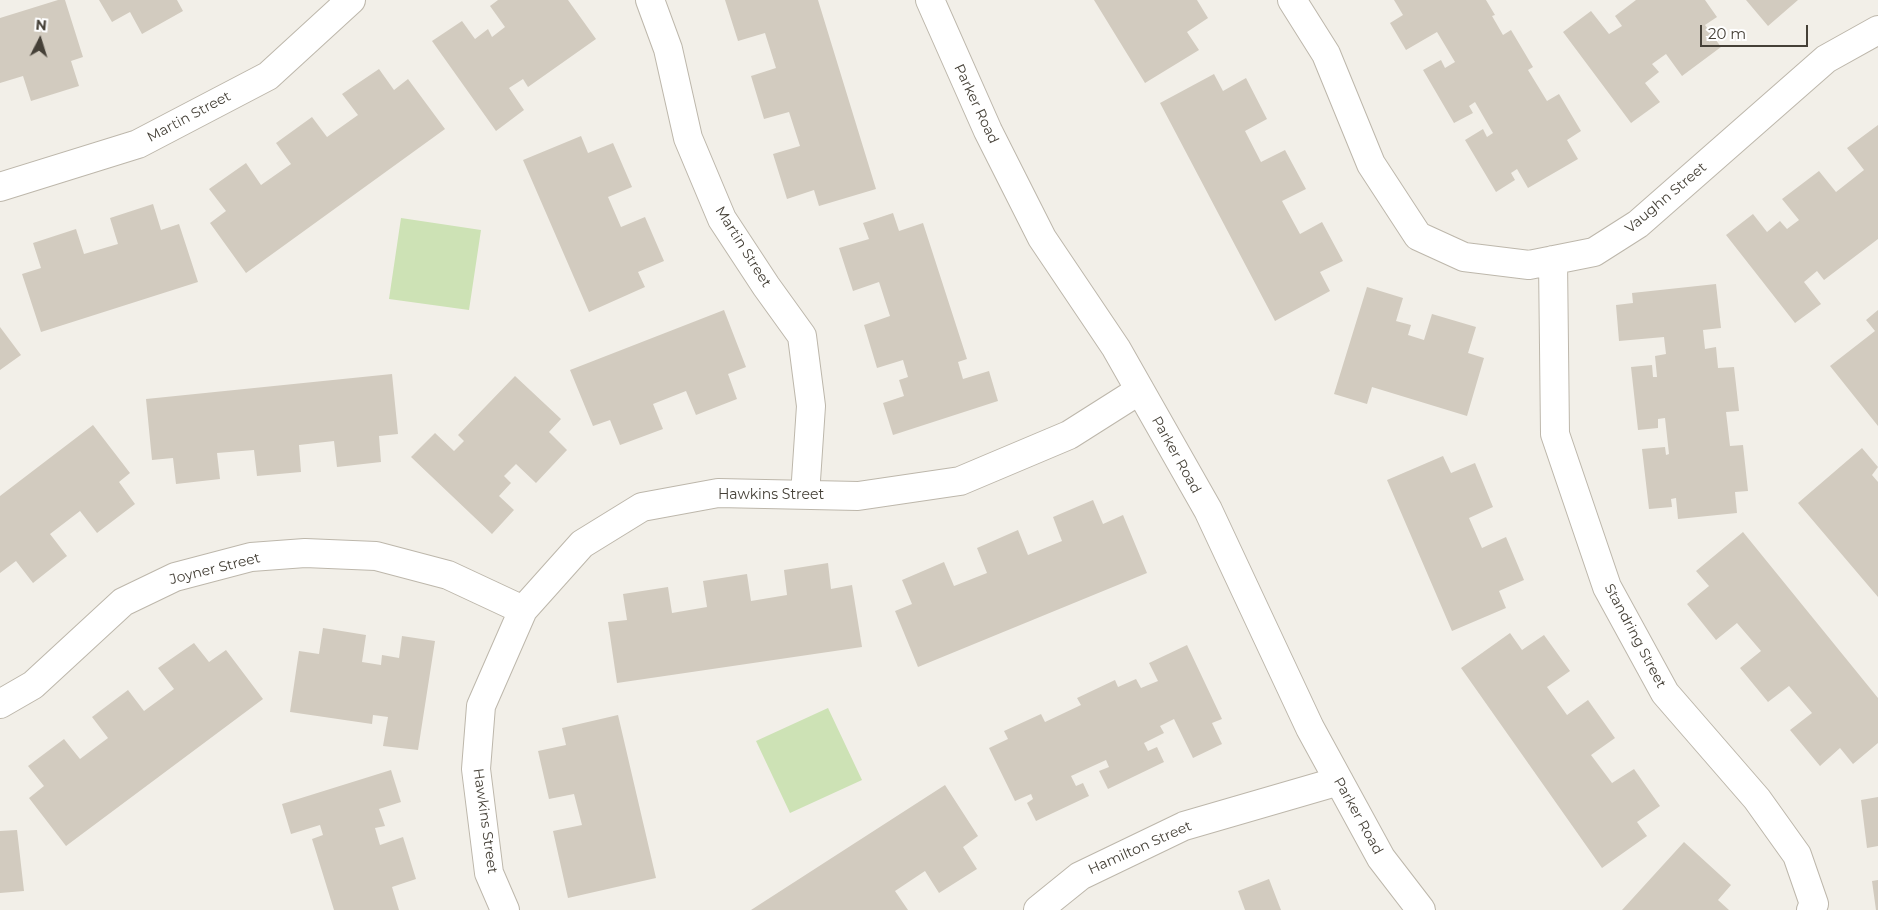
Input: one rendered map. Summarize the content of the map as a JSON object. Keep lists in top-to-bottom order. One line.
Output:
{"streets":{"street":["Parker Road","Martin Street","Vaughn Street","Hawkins Street","Joyner Street","Standring Street","Hamilton Street"]},"crossings":[["Parker Road","Hawkins Street"],["Parker Road","Hamilton Street"],["Martin Street","Hawkins Street"],["Vaughn Street","Standring Street"],["Hawkins Street","Joyner Street"]],"scale_bar":"20 m","north":"top"}
